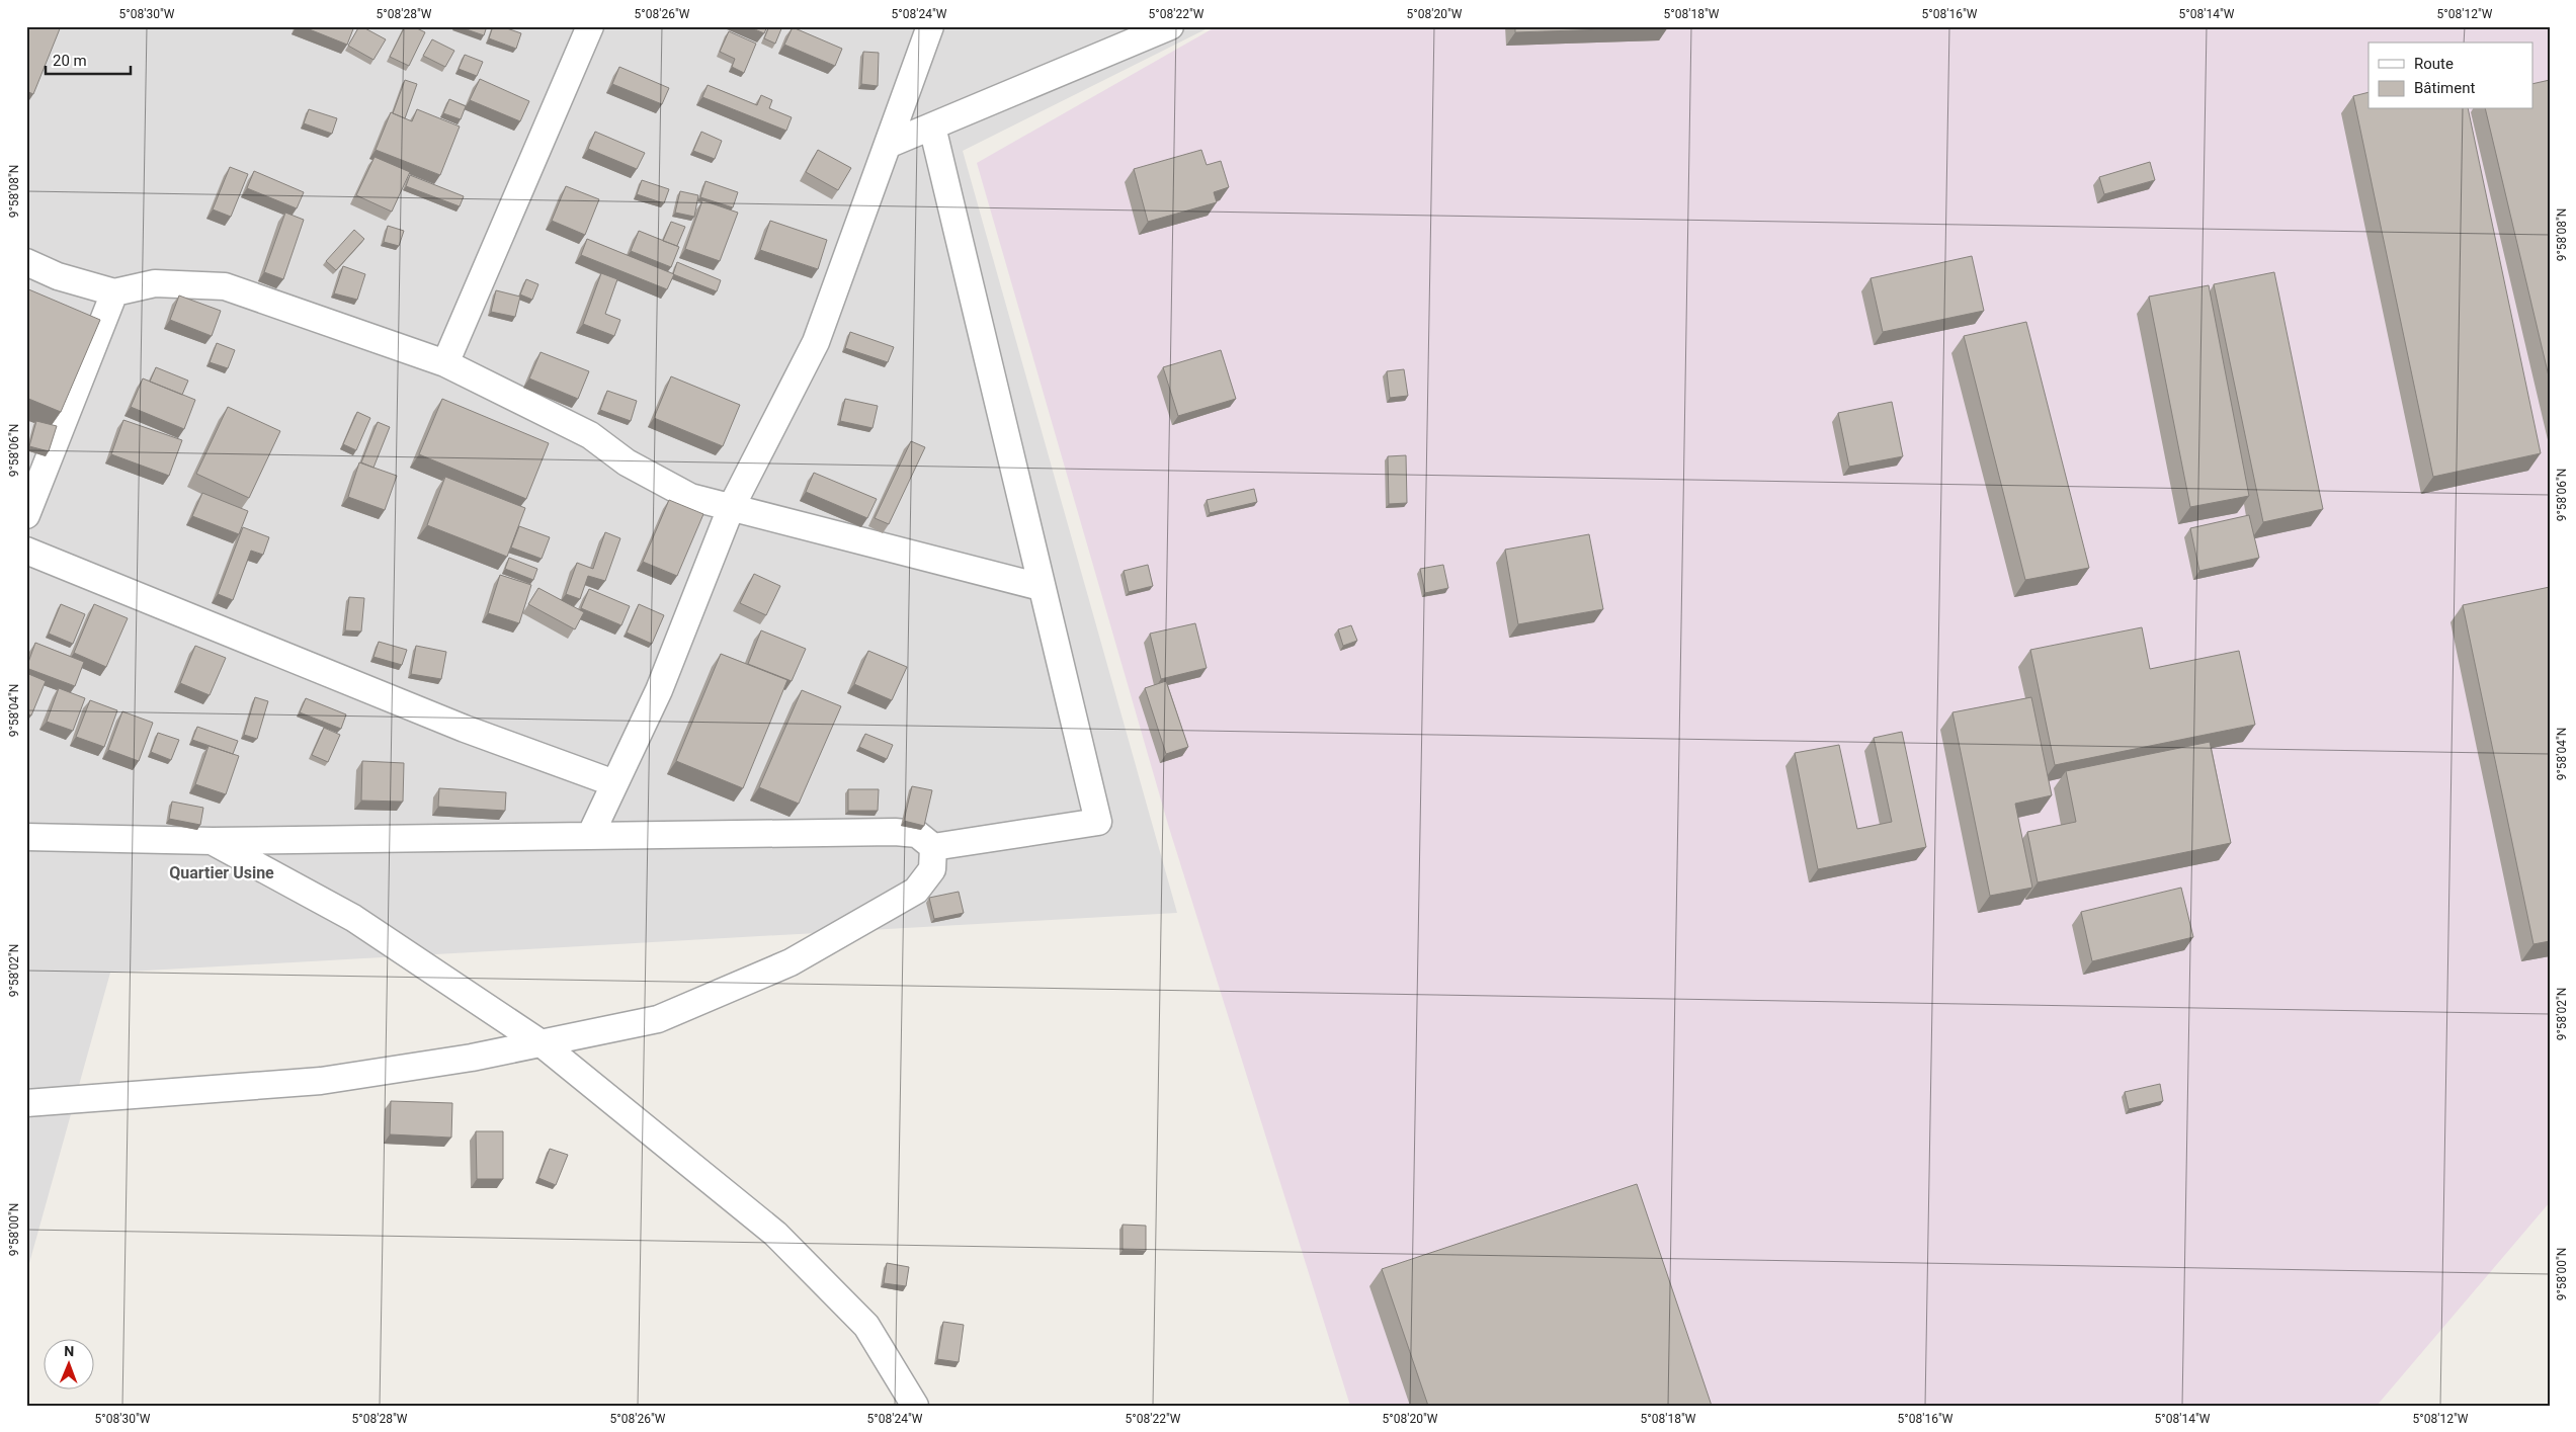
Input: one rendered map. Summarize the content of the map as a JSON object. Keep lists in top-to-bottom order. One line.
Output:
{"districts":["Quartier Usine"],"legend":["Route","Bâtiment"],"scale_bar":"20 m","north":"top","coordinates":["5°08'30\"W","5°08'28\"W","5°08'26\"W","5°08'24\"W","5°08'22\"W","5°08'20\"W","5°08'18\"W","5°08'16\"W","5°08'14\"W","5°08'12\"W","9°58'08\"N","9°58'06\"N","9°58'04\"N","9°58'02\"N","9°58'00\"N"]}
